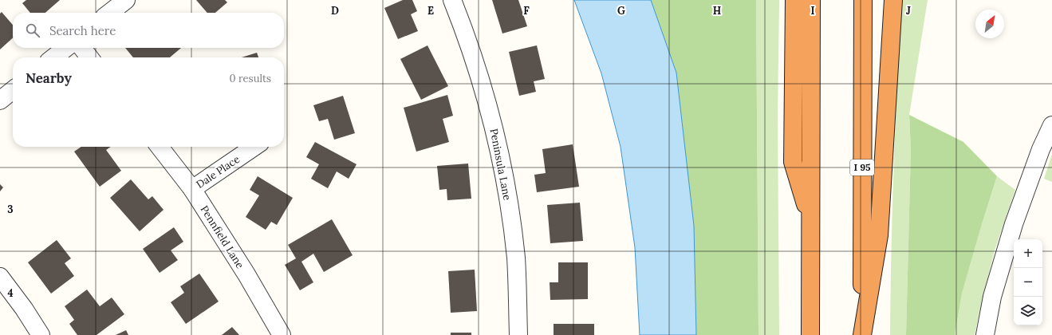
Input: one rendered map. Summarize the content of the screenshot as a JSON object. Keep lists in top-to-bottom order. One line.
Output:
{"streets":{"highway":["I 95"],"street":["Peninsula Lane","Dale Place","Pennfield Lane"]},"crossings":[["Dale Place","Pennfield Lane"]],"north":"top right","page":{"search":"Search here","heading":["Nearby","0 results"],"map_buttons":["+","−"]},"grid":{"columns":["D","E","F","G","H","I","J"],"rows":["3","4"]}}
